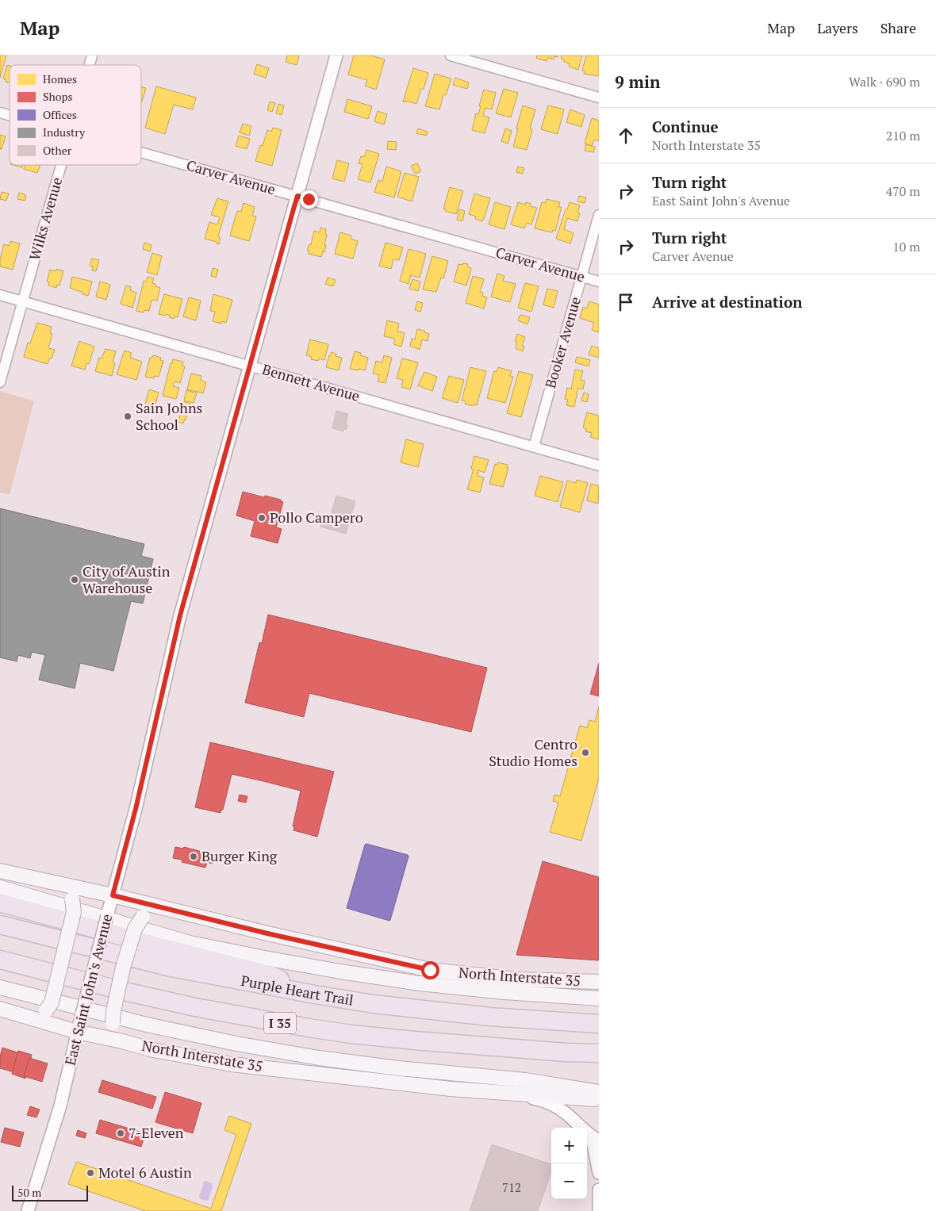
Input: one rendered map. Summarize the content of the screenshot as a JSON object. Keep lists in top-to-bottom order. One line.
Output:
{"streets":{"highway":["Purple Heart Trail","I 35"],"main road":["North Interstate 35"],"street":["Carver Avenue","Wilks Avenue","Booker Avenue","Bennett Avenue","East Saint John's Avenue"]},"crossings":[["Carver Avenue","Booker Avenue"],["Carver Avenue","East Saint John's Avenue"],["Wilks Avenue","Bennett Avenue"],["Booker Avenue","Bennett Avenue"],["Bennett Avenue","East Saint John's Avenue"],["North Interstate 35","East Saint John's Avenue"]],"places":["Sain Johns School","Pollo Campero","City of Austin Warehouse","Centro Studio Homes","Burger King","7-Eleven","Motel 6 Austin"],"house_numbers":["712"],"legend":["Homes","Shops","Offices","Industry","Other"],"scale_bar":"50 m","page":{"header":"Map","nav":["Map","Layers","Share"],"heading":["9 min","Walk · 690 m"],"list":[["Continue","North Interstate 35","210 m"],["Turn right","East Saint John's Avenue","470 m"],["Turn right","Carver Avenue","10 m"],"Arrive at destination"],"map_buttons":["+","−"],"scale":"50 m"}}
